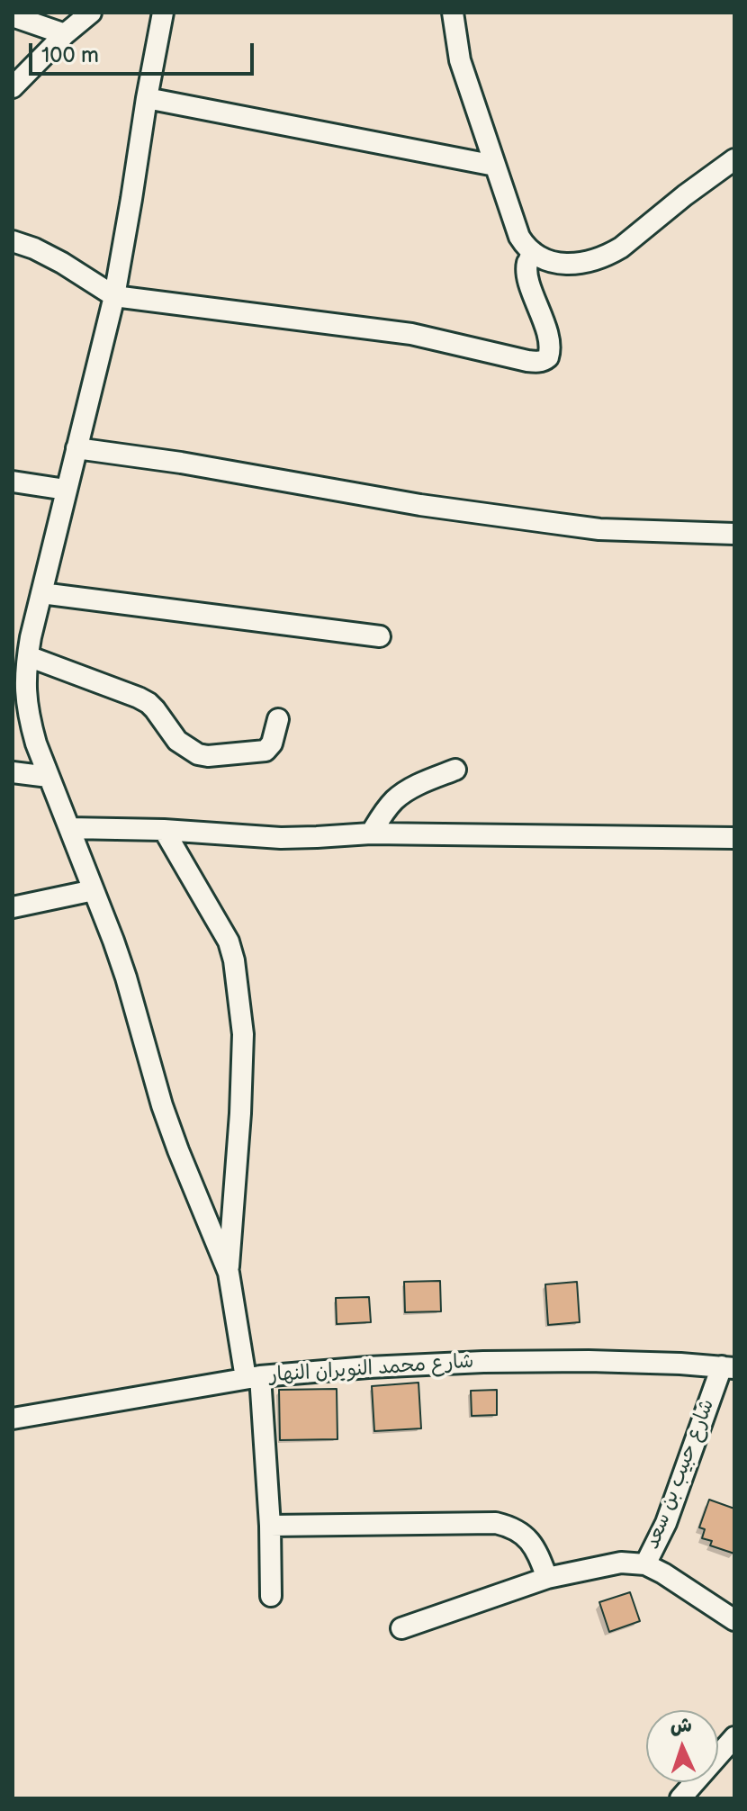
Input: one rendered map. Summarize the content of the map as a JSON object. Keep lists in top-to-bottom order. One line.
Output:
{"streets":{"street":["شارع محمد النويران النهار","شارع حبيب بن سعد"]},"crossings":[["شارع محمد النويران النهار","شارع حبيب بن سعد"]],"scale_bar":"100 m","north":"top"}
